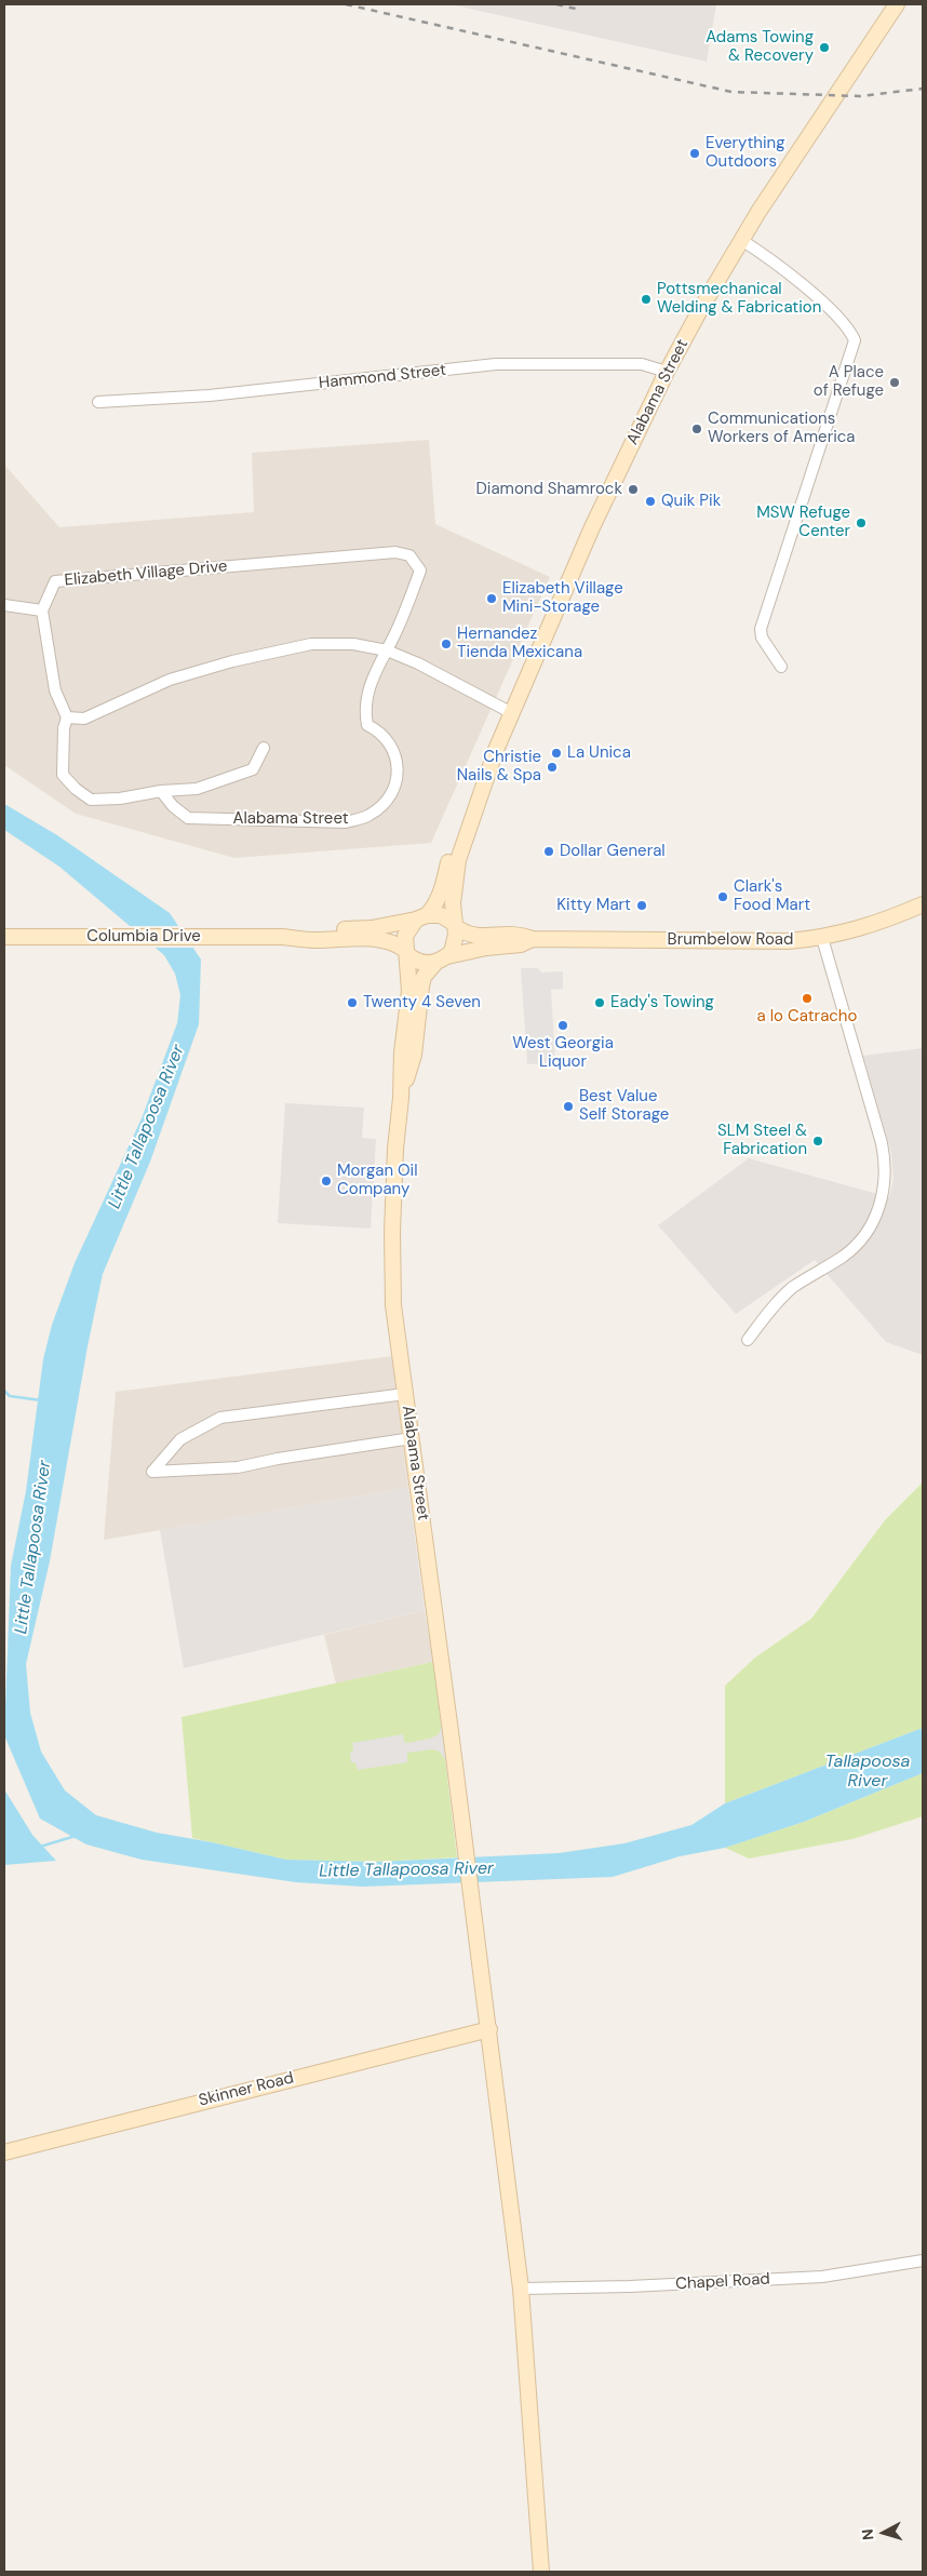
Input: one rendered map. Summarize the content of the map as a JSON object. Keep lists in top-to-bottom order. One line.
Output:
{"streets":{"main road":["Alabama Street","Columbia Drive","Brumbelow Road","Skinner Road"],"street":["Hammond Street","Elizabeth Village Drive","Chapel Road"]},"crossings":[["Hammond Street","Alabama Street"],["Alabama Street","Elizabeth Village Drive"],["Alabama Street","Columbia Drive"],["Alabama Street","Brumbelow Road"],["Alabama Street","Skinner Road"],["Alabama Street","Chapel Road"],["Columbia Drive","Brumbelow Road"]],"water":["Little Tallapoosa River","Tallapoosa River"],"places":["Adams Towing & Recovery","Everything Outdoors","Pottsmechanical Welding & Fabrication","A Place of Refuge","Communications Workers of America","Diamond Shamrock","Quik Pik","MSW Refuge Center","Elizabeth Village Mini-Storage","Hernandez Tienda Mexicana","La Unica","Christie Nails & Spa","Dollar General","Clark's Food Mart","Kitty Mart","a lo Catracho","Twenty 4 Seven","Eady's Towing","West Georgia Liquor","Best Value Self Storage","SLM Steel & Fabrication","Morgan Oil Company"],"north":"left"}
